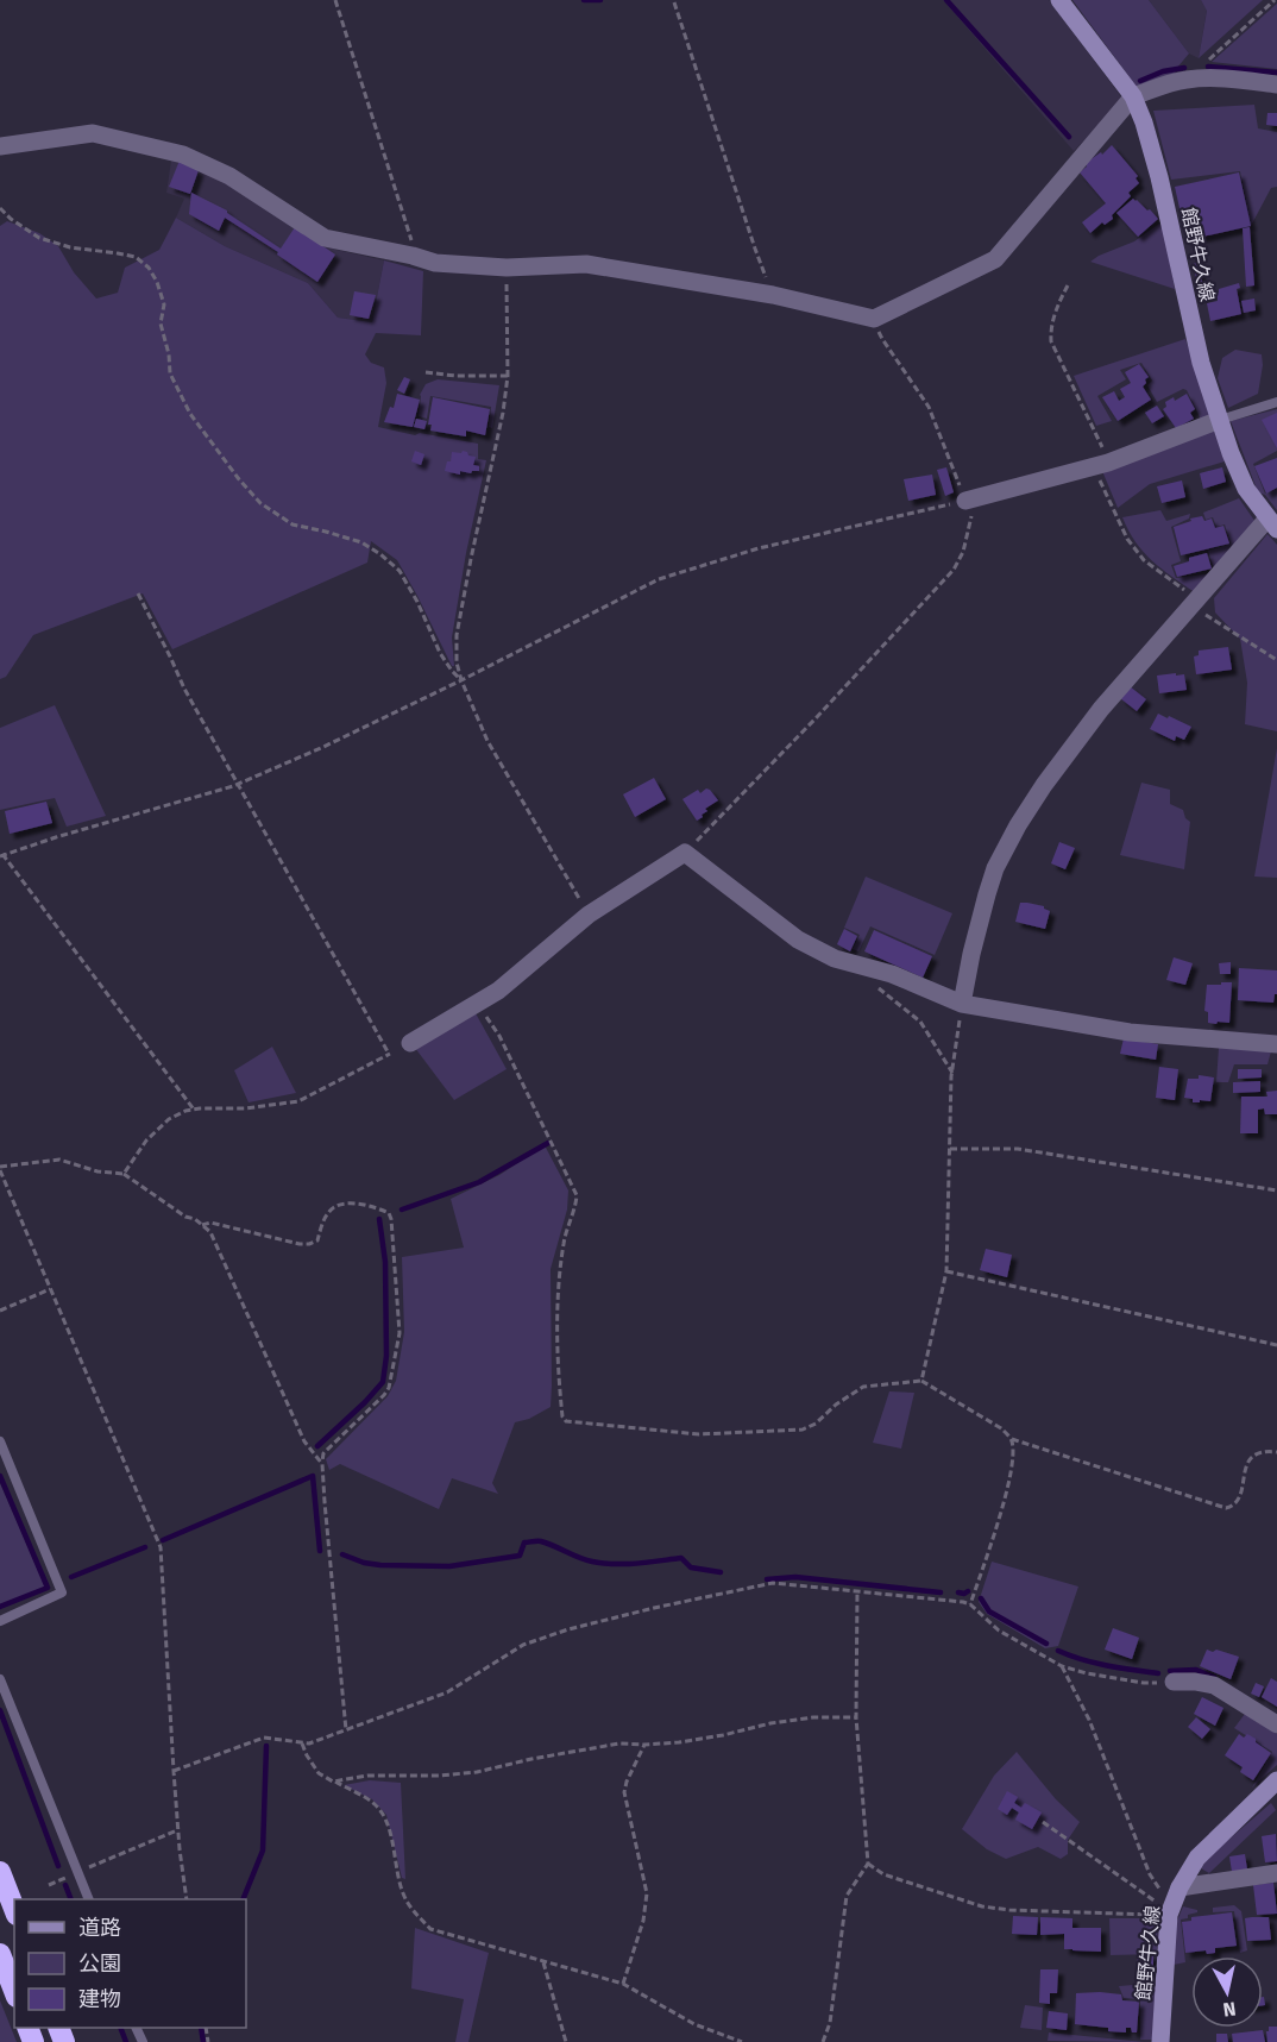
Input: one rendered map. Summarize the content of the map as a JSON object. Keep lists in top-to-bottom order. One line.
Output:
{"streets":{"main road":["館野牛久線"]},"legend":["道路","公園","建物"],"north":"bottom"}
